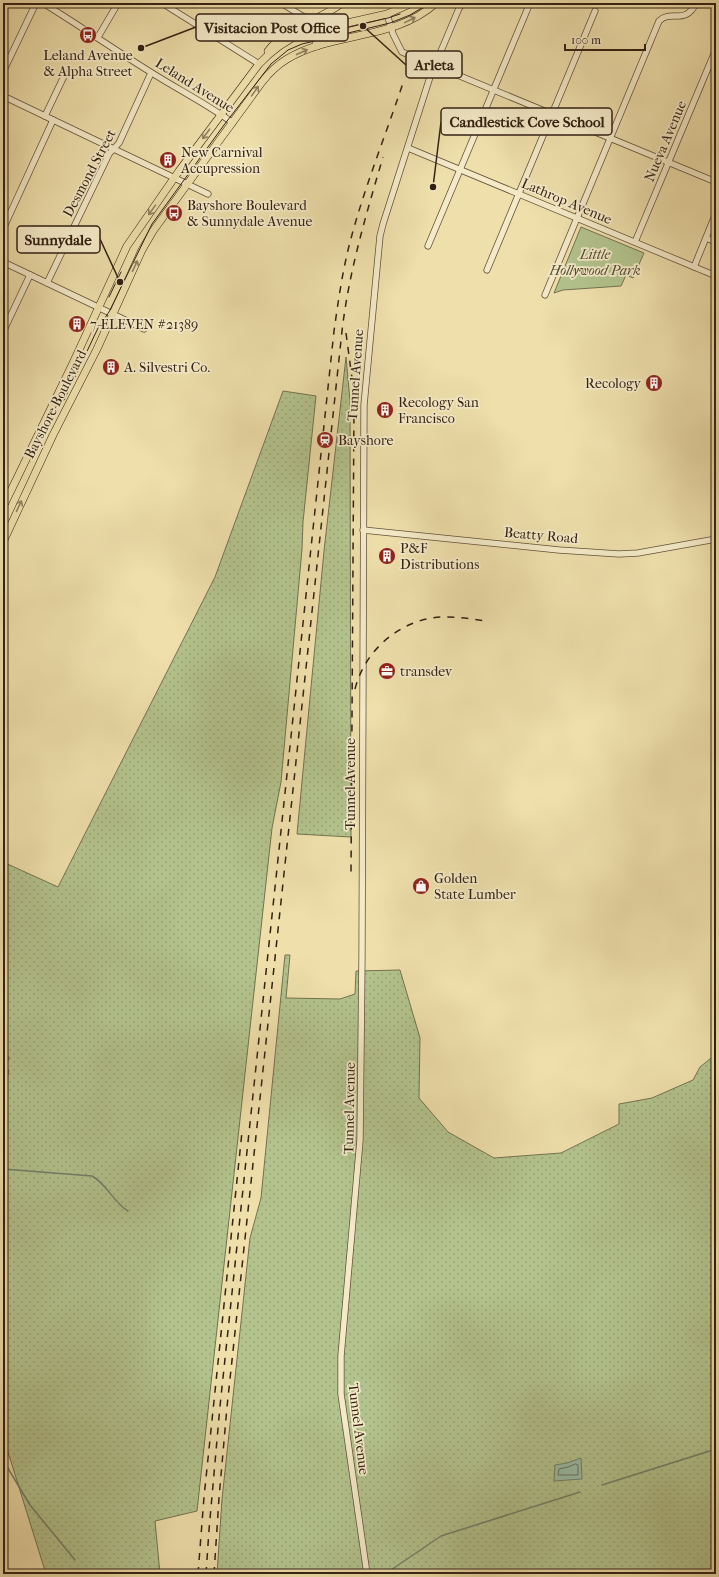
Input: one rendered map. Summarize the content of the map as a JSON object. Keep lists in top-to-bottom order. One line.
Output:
{"streets":{"main road":["Bayshore Boulevard"],"street":["Leland Avenue","Nueva Avenue","Desmond Street","Lathrop Avenue","Tunnel Avenue","Beatty Road"]},"crossings":[["Leland Avenue","Desmond Street"],["Leland Avenue","Bayshore Boulevard"],["Nueva Avenue","Lathrop Avenue"],["Lathrop Avenue","Tunnel Avenue"],["Tunnel Avenue","Beatty Road"]],"parks":["Little Hollywood Park"],"places":{"other":["Arleta","Visitacion Post Office","Candlestick Cove School","Sunnydale"],"bus stop":["Leland Avenue & Alpha Street","Bayshore Boulevard & Sunnydale Avenue"],"building":["New Carnival Accupression","7-ELEVEN #21389","A. Silvestri Co.","Recology","Recology San Francisco","P&F Distributions"],"station":["Bayshore"],"office":["transdev"],"shop":["Golden State Lumber"]},"scale_bar":"100 m"}
